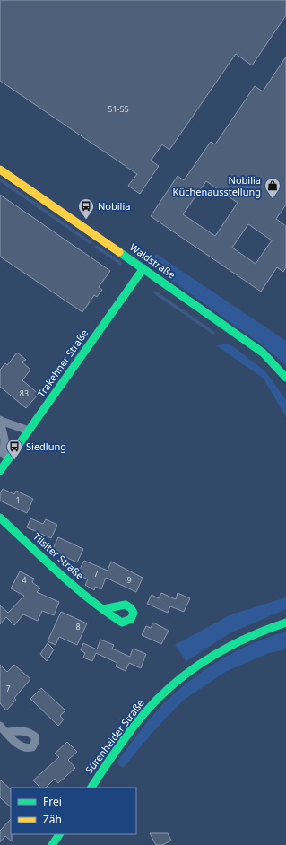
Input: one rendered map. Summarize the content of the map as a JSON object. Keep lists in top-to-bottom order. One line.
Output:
{"streets":{"street":["Waldstraße","Trakehner Straße","Tilsiter Straße","Sürenheider Straße"]},"crossings":[["Waldstraße","Trakehner Straße"]],"places":{"shop":["Nobilia Küchenausstellung"],"bus stop":["Nobilia","Siedlung"]},"house_numbers":["51-55","83","1","7","4","9","8","7"],"legend":["Frei","Zäh"]}
